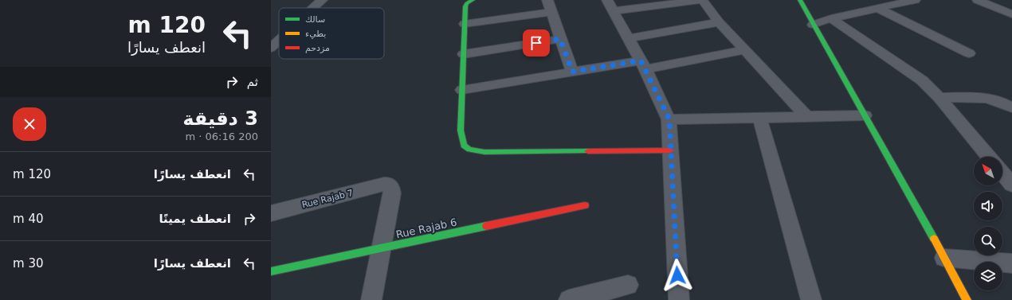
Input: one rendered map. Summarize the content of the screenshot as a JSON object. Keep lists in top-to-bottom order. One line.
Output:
{"streets":{"street":["Rue Rajab 7","Rue Rajab 6"]},"crossings":[["Rue Rajab 7","Rue Rajab 6"]],"legend":["سالك","بطيء","مزدحم"],"north":"top left","page":{"turn":["120 m","انعطف يسارًا"],"then":"ثم","heading":["3 دقيقة","200 m · 06:16"],"list":[{"name":"انعطف يسارًا","value":"120 m"},{"name":"انعطف يمينًا","value":"40 m"},{"name":"انعطف يسارًا","value":"30 m"}]}}
